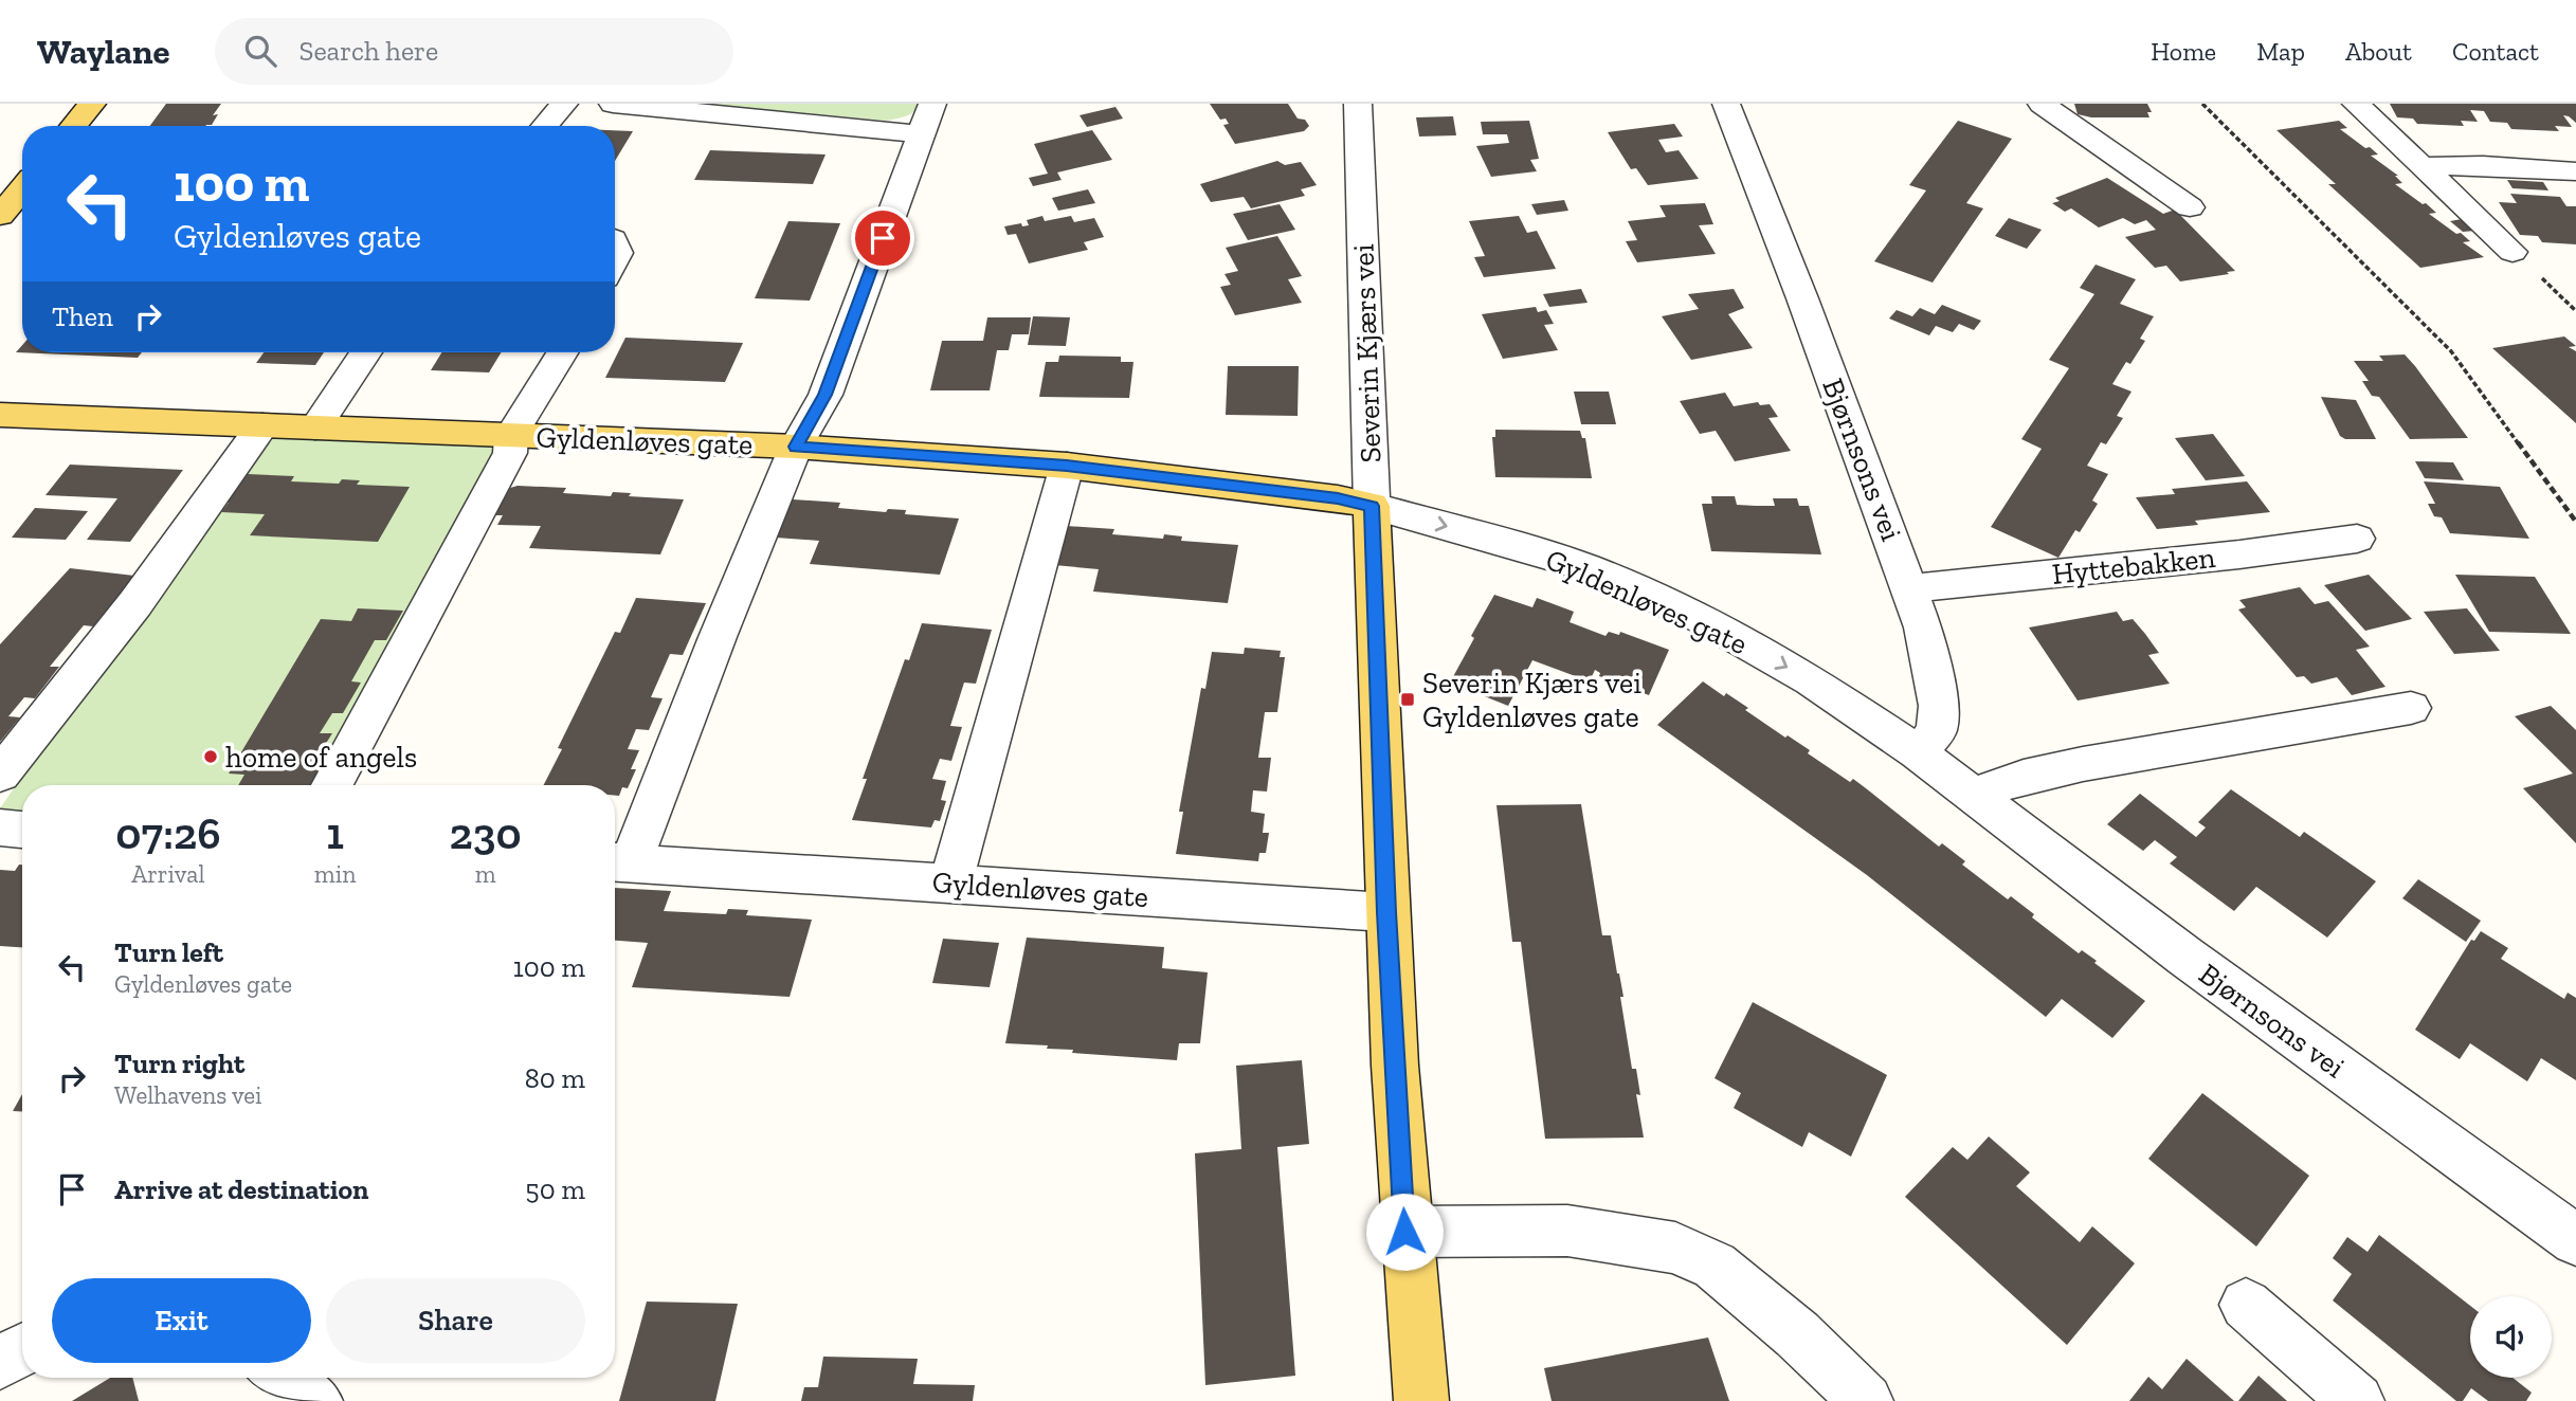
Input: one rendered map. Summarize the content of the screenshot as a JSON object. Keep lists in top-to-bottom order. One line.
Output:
{"streets":{"main road":["Severin Kjærs vei","Gyldenløves gate"],"street":["Bjørnsons vei","Hyttebakken"]},"crossings":[["Severin Kjærs vei","Gyldenløves gate"],["Gyldenløves gate","Bjørnsons vei"],["Bjørnsons vei","Hyttebakken"]],"places":{"transit":["Severin Kjærs vei Gyldenløves gate"],"other":["home of angels"]},"page":{"header":"Waylane","search":"Search here","nav":["Home","Map","About","Contact"],"turn":["100 m","Gyldenløves gate"],"then":"Then","eta":["07:26","Arrival","1","min","230","m"],"list":[{"name":"Turn left","note":"Gyldenløves gate","value":"100 m"},{"name":"Turn right","note":"Welhavens vei","value":"80 m"},{"name":"Arrive at destination","value":"50 m"}],"buttons":["Exit","Share"]}}
